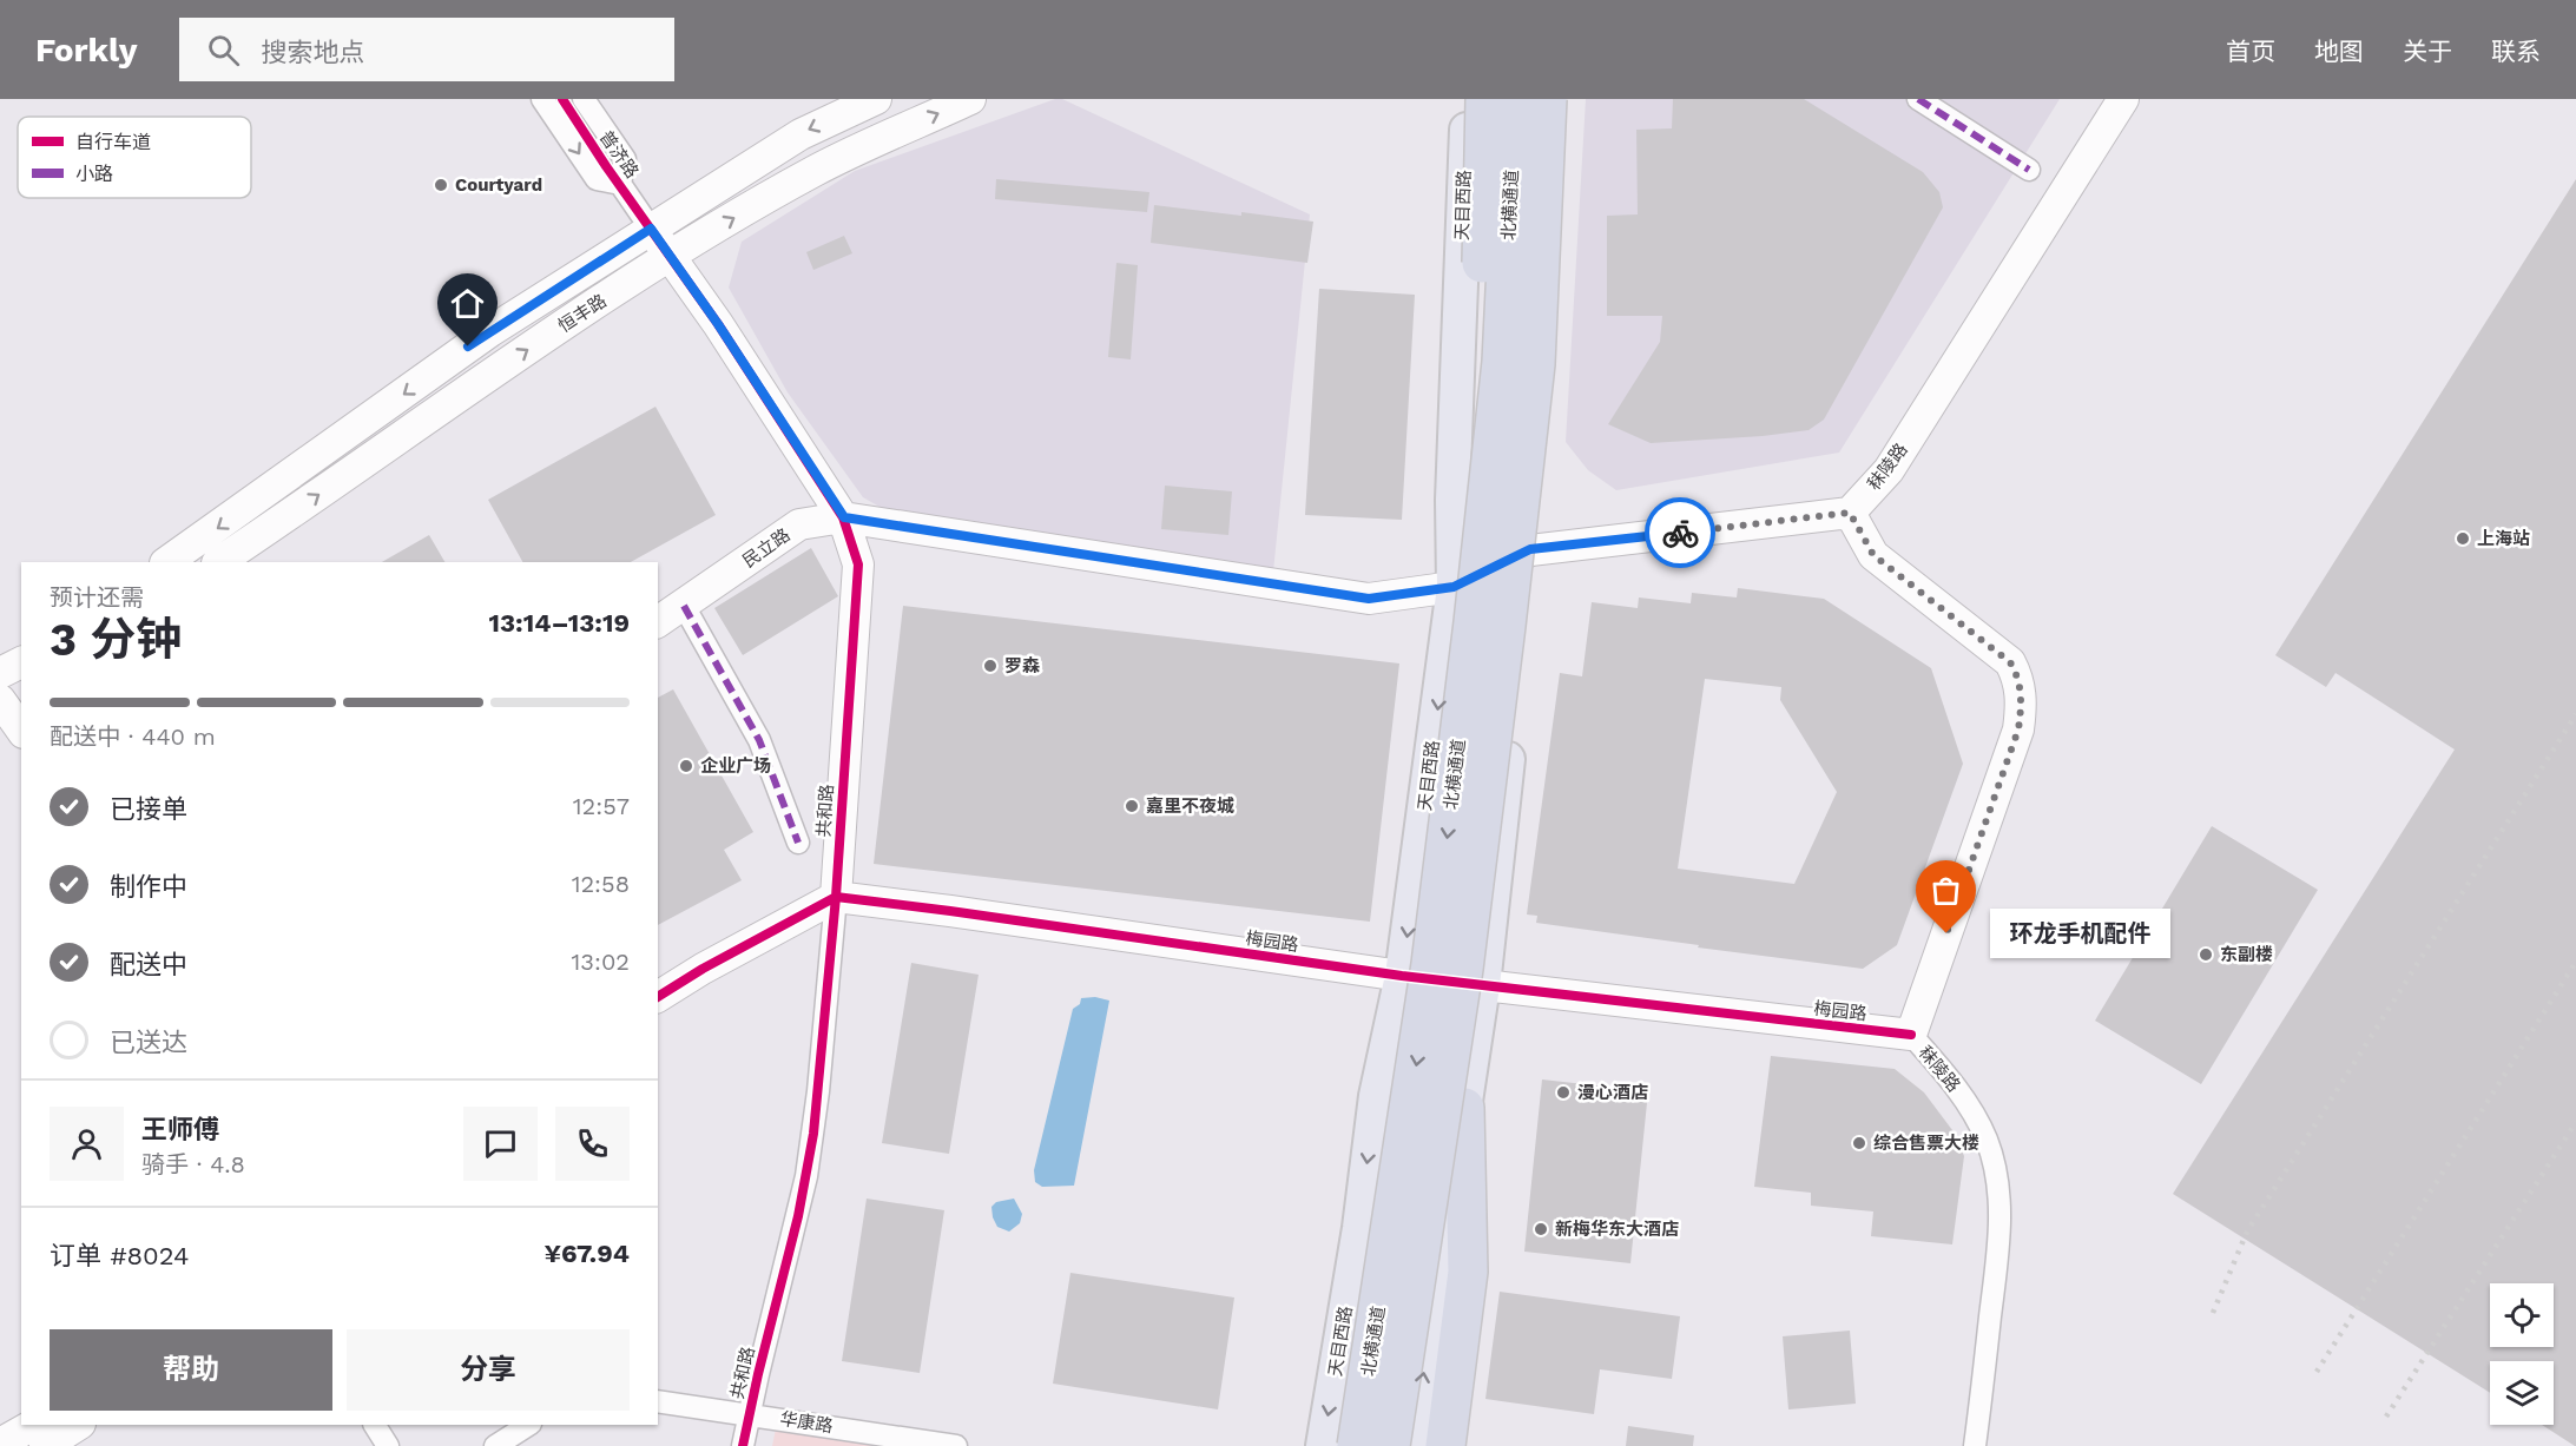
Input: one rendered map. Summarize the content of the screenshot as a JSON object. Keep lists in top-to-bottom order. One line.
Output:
{"streets":{"highway":["北横通道"],"main road":["天目西路"],"street":["普济路","恒丰路","秣陵路","民立路","共和路","梅园路","华康路"]},"crossings":[["普济路","恒丰路"],["普济路","共和路"],["天目西路","民立路"],["天目西路","梅园路"],["恒丰路","共和路"],["秣陵路","民立路"],["秣陵路","梅园路"],["民立路","共和路"],["共和路","梅园路"],["共和路","华康路"]],"places":["Courtyard","上海站","罗森","企业广场","嘉里不夜城","环龙手机配件","东副楼","漫心酒店","综合售票大楼","新梅华东大酒店"],"legend":["自行车道","小路"],"page":{"header":"Forkly","search":"搜索地点","nav":["首页","地图","关于","联系"],"heading":["3 分钟","预计还需","13:14–13:19"],"panel":["王师傅","骑手 · 4.8","订单 #8024","¥67.94"],"bar":"配送中 · 440 m","list":[["已接单","12:57"],["制作中","12:58"],["配送中","13:02"],"已送达"],"bubble":"环龙手机配件","buttons":["帮助","分享"]}}
